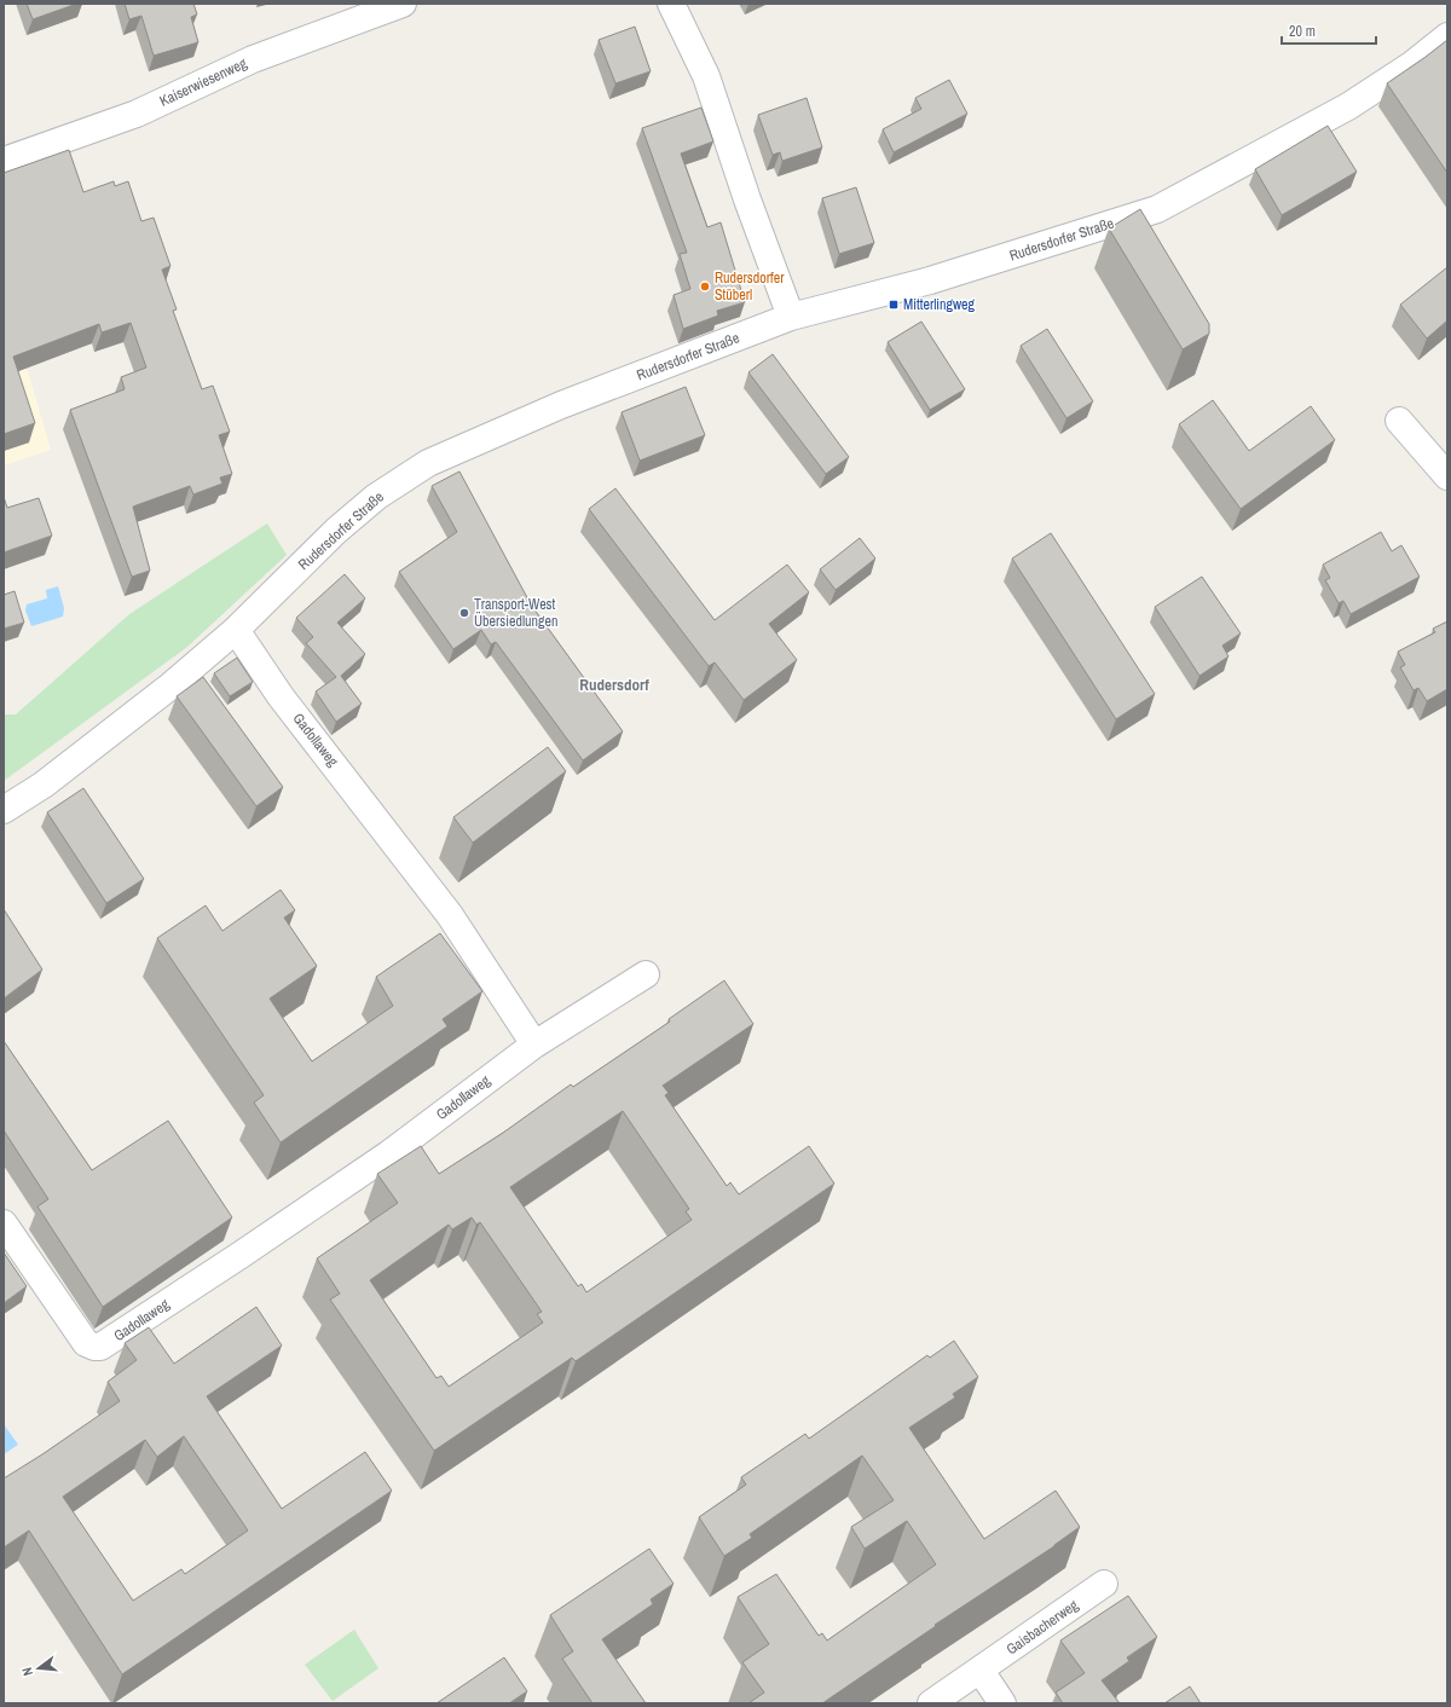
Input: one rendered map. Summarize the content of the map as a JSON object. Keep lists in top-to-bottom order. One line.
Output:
{"streets":{"street":["Kaiserwiesenweg","Rudersdorfer Straße","Gadollaweg","Gaisbacherweg"]},"crossings":[["Rudersdorfer Straße","Gadollaweg"]],"districts":["Rudersdorf"],"places":{"other":["Rudersdorfer Stüberl","Transport-West Übersiedlungen"],"transit":["Mitterlingweg"]},"scale_bar":"20 m","north":"left"}
